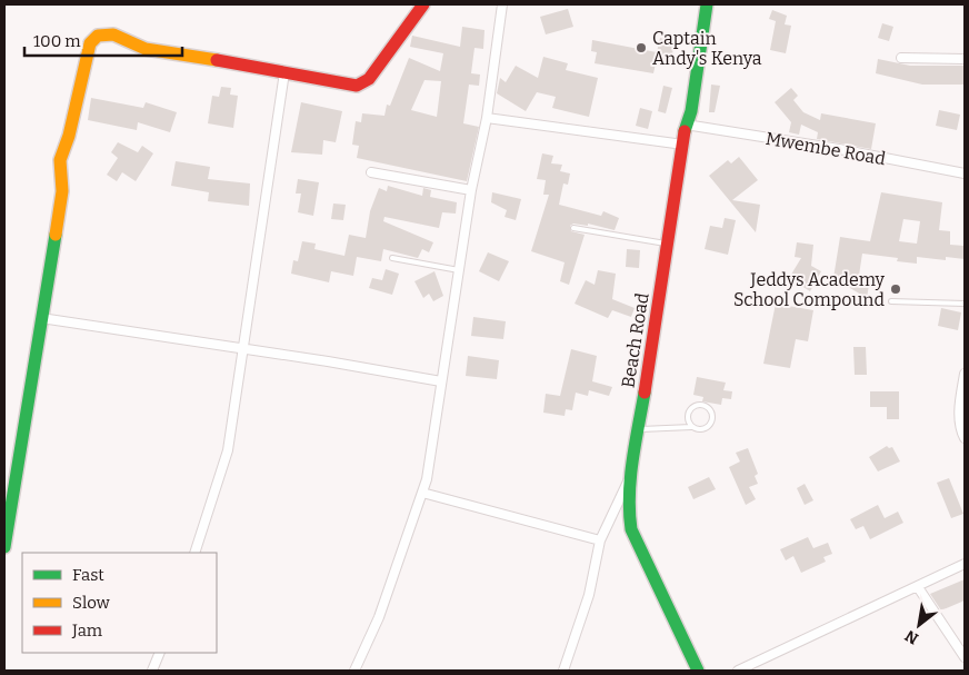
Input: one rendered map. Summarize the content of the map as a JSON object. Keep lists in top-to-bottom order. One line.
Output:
{"streets":{"street":["Mwembe Road","Beach Road"]},"crossings":[["Mwembe Road","Beach Road"]],"places":["Captain Andy's Kenya","Jeddys Academy School Compound"],"legend":["Fast","Slow","Jam"],"scale_bar":"100 m","north":"bottom left"}
